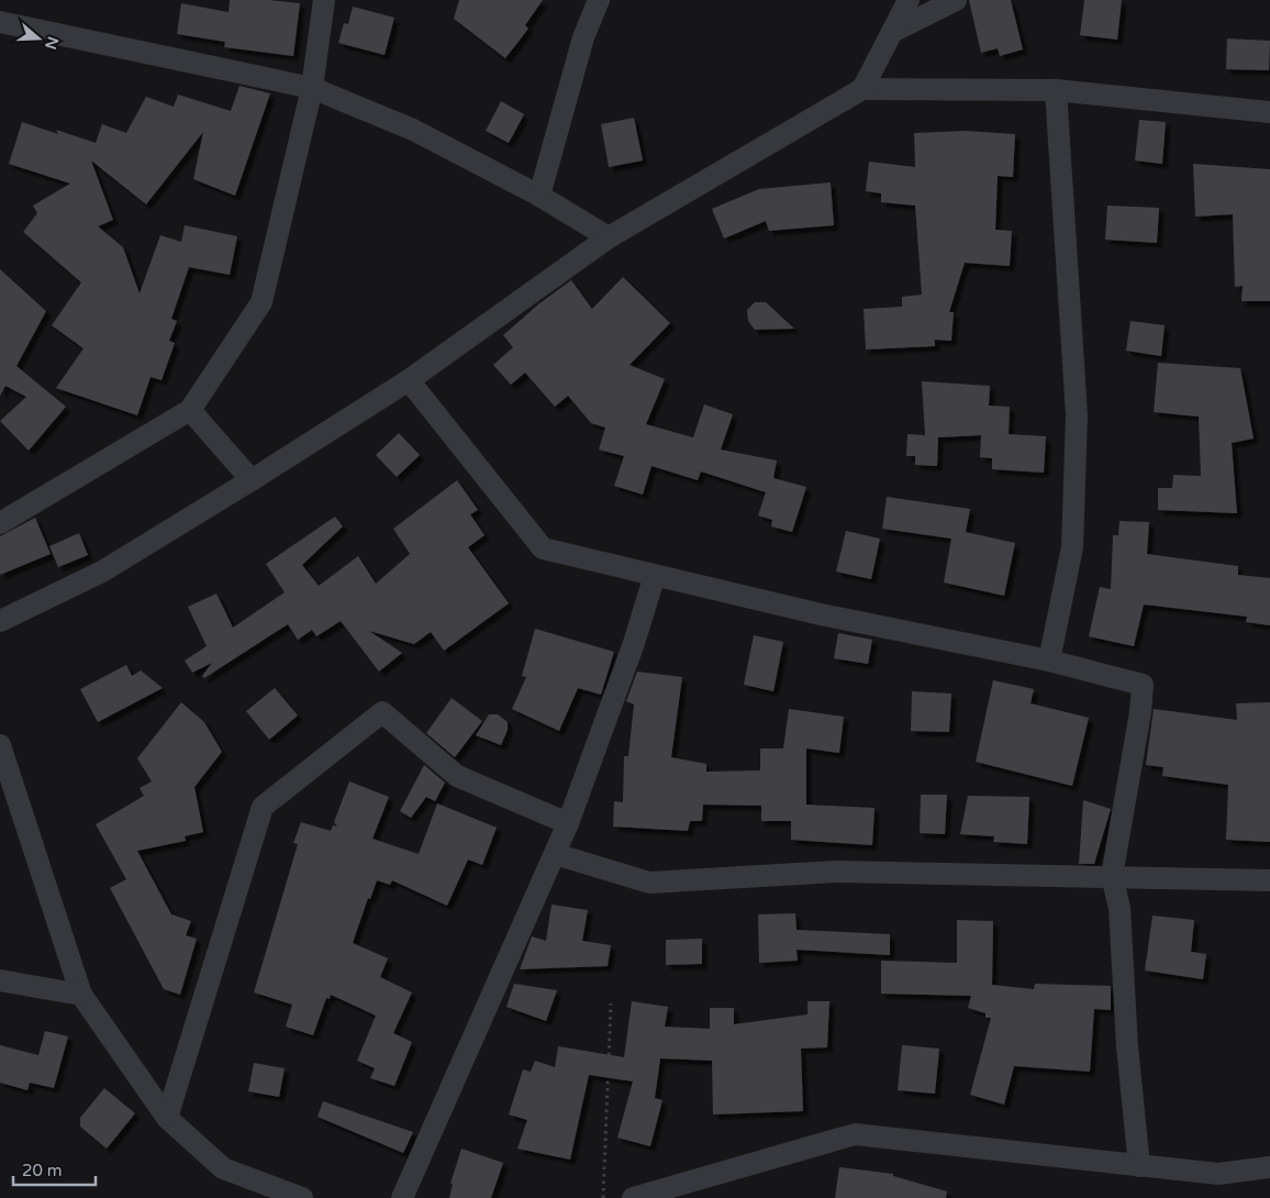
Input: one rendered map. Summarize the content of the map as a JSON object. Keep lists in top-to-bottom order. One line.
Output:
{"scale_bar":"20 m","north":"right"}
